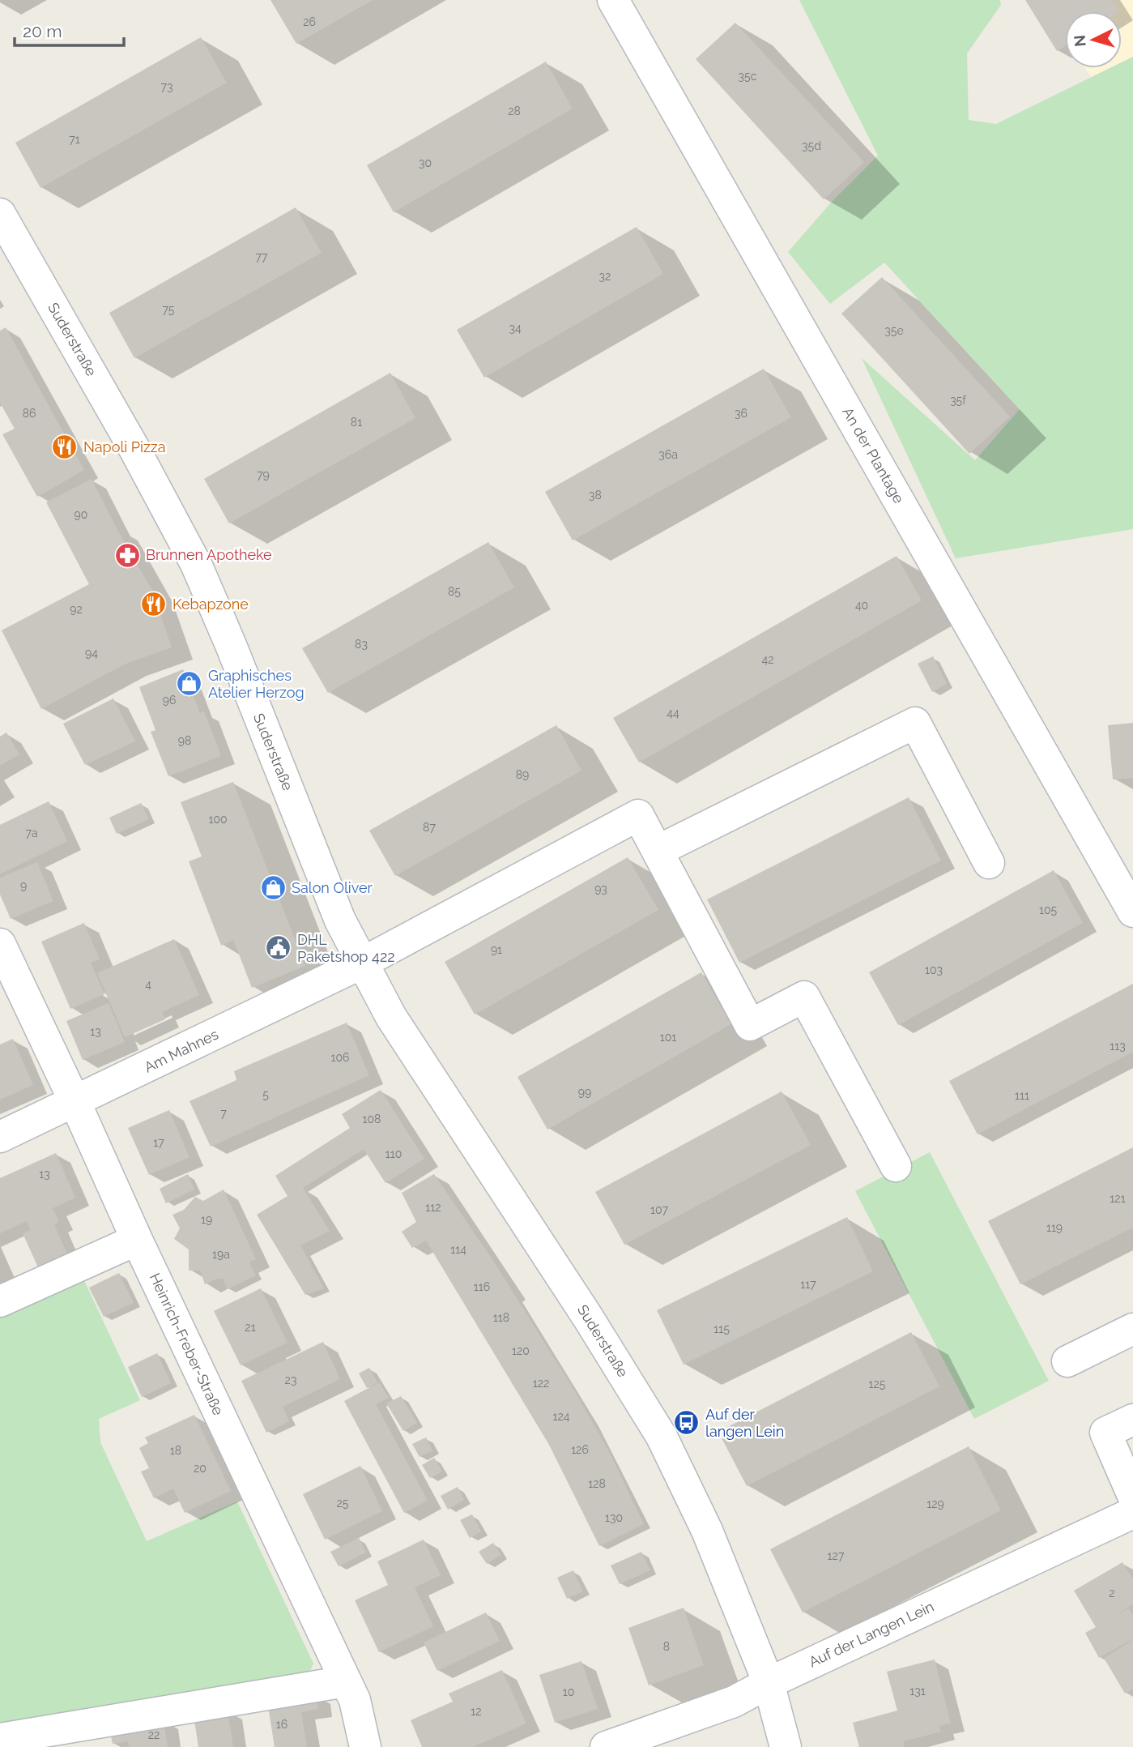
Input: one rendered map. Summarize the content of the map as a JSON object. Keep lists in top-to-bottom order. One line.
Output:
{"streets":{"street":["Suderstraße","An der Plantage","Am Mahnes","Heinrich-Freber-Straße","Auf der Langen Lein"]},"crossings":[["Suderstraße","Am Mahnes"],["Suderstraße","Auf der Langen Lein"],["Am Mahnes","Heinrich-Freber-Straße"]],"places":{"restaurant":["Napoli Pizza","Kebapzone"],"pharmacy":["Brunnen Apotheke"],"shop":["Graphisches Atelier Herzog","Salon Oliver"],"public building":["DHL Paketshop 422"],"bus stop":["Auf der langen Lein"]},"house_numbers":["26","35c","73","28","71","35d","30","77","32","75","34","35e","35f","86","36","81","36a","79","38","90","85","40","92","83","94","42","96","44","98","89","100","87","7a","9","93","105","91","103","4","13","101","113","106","99","5","111","7","108","17","110","13","121","112","107","19","119","114","19a","117","116","118","21","115","120","23","122","125","124","126","18","20","128","25","129","130","127","2","8","131","10","12","16","22"],"scale_bar":"20 m","north":"left"}
